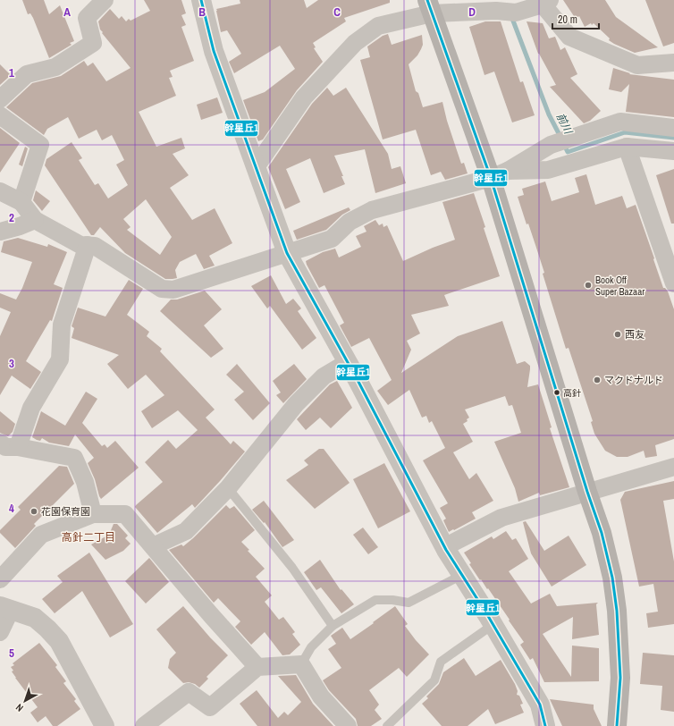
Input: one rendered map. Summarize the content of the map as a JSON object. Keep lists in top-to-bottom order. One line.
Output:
{"districts":["高針二丁目"],"water":["前川"],"places":["Book Off Super Bazaar","西友","マクドナルド","高針","花園保育園"],"lines":["transit line 幹星丘1"],"scale_bar":"20 m","north":"bottom left","grid":{"columns":["A","B","C","D"],"rows":["1","2","3","4","5"]}}
